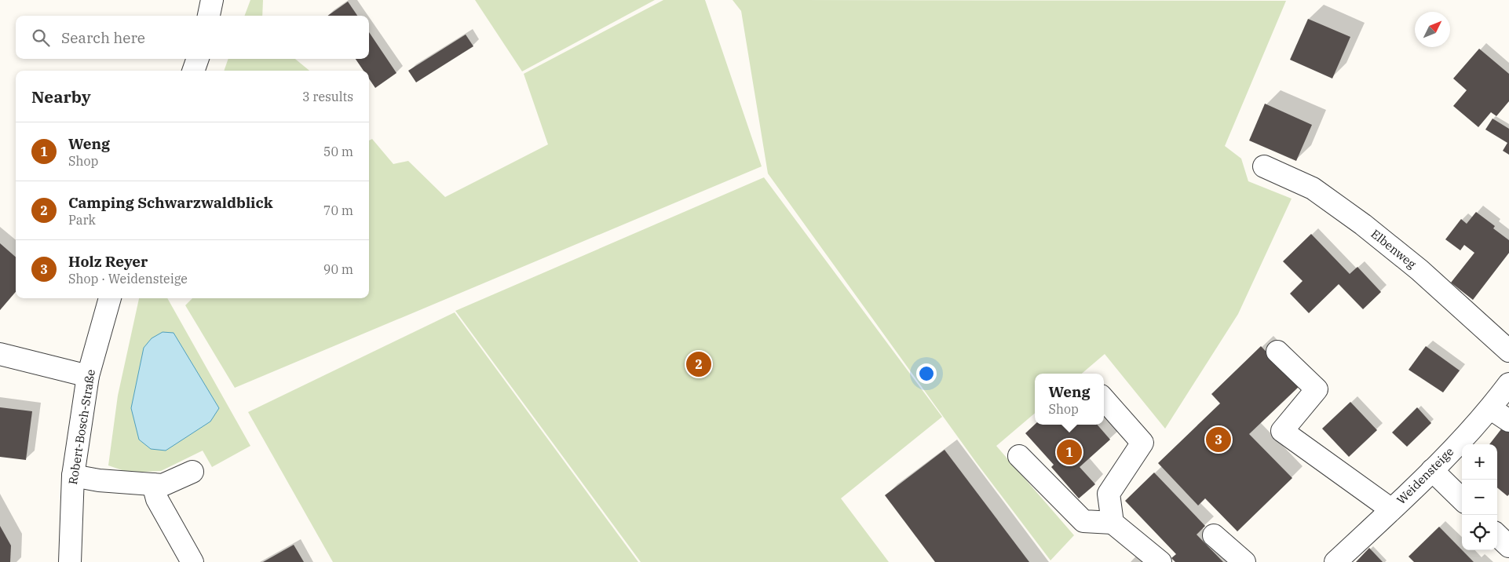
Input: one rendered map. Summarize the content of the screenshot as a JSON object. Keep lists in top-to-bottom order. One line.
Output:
{"streets":{"street":["Elbenweg","Robert-Bosch-Straße","Weidensteige"]},"north":"top right","page":{"search":"Search here","heading":["Nearby","3 results"],"list":[{"mark":"1","name":"Weng","note":"Shop","value":"50 m"},{"mark":"2","name":"Camping Schwarzwaldblick","note":"Park","value":"70 m"},{"mark":"3","name":"Holz Reyer","note":"Shop · Weidensteige","value":"90 m"}],"pins":["2","3","1"],"popup":["Weng","Shop"],"map_buttons":["+","−"]}}
